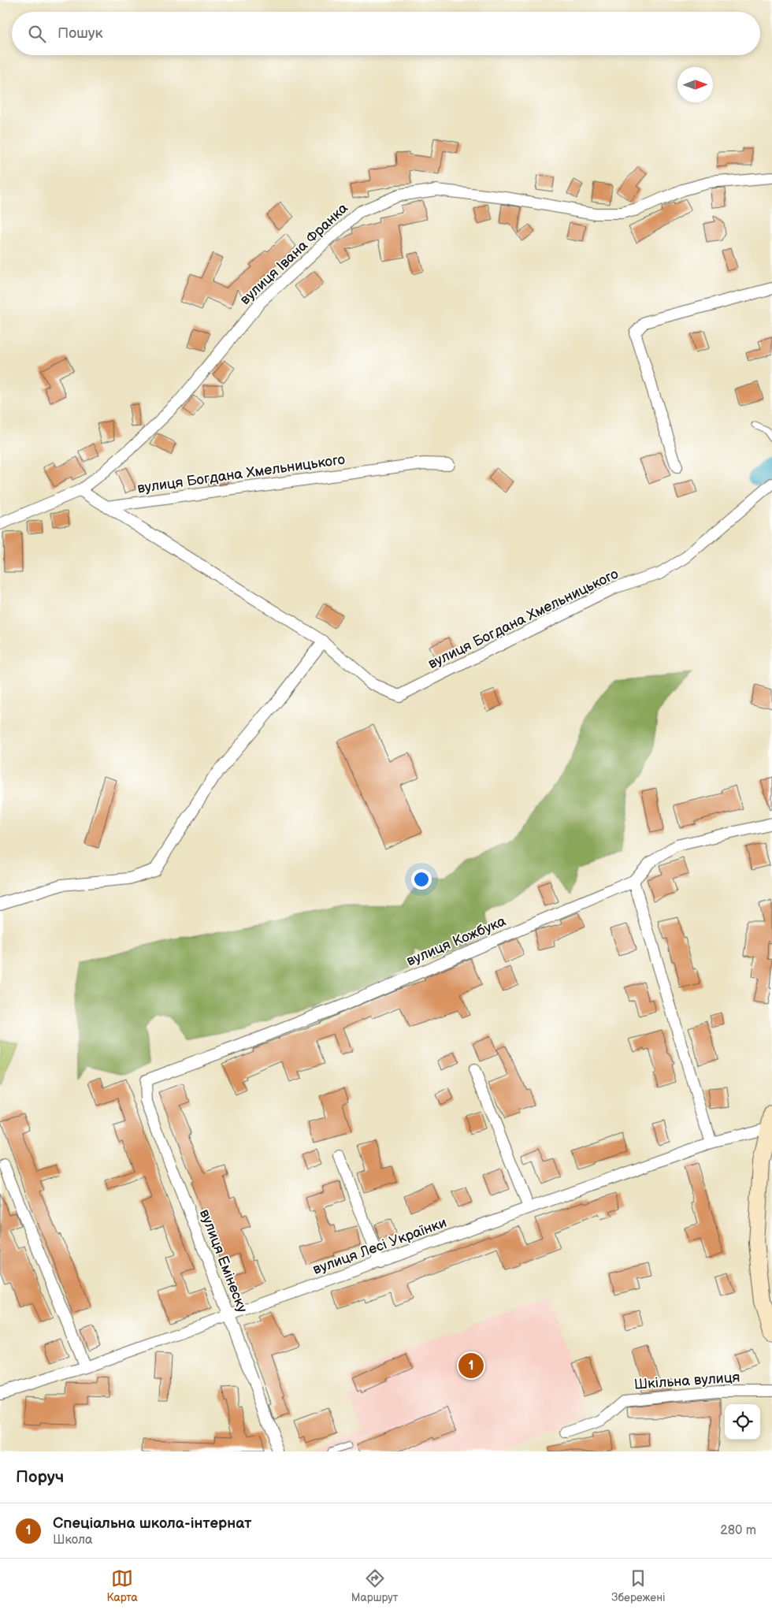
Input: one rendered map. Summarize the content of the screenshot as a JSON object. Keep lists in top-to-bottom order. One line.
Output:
{"streets":{"street":["вулиця Івана Франка","вулиця Богдана Хмельницького","вулиця Кожбука","вулиця Лесі Українки","вулиця Емінеску","Шкільна вулиця"]},"crossings":[["вулиця Івана Франка","вулиця Богдана Хмельницького"],["вулиця Кожбука","вулиця Емінеску"],["вулиця Лесі Українки","вулиця Емінеску"]],"north":"right","page":{"search":"Пошук","pins":"1","heading":"Поруч","list":[{"mark":"1","name":"Спеціальна школа-інтернат","note":"Школа","value":"280 m"}],"nav":["Карта","Маршрут","Збережені"]}}
